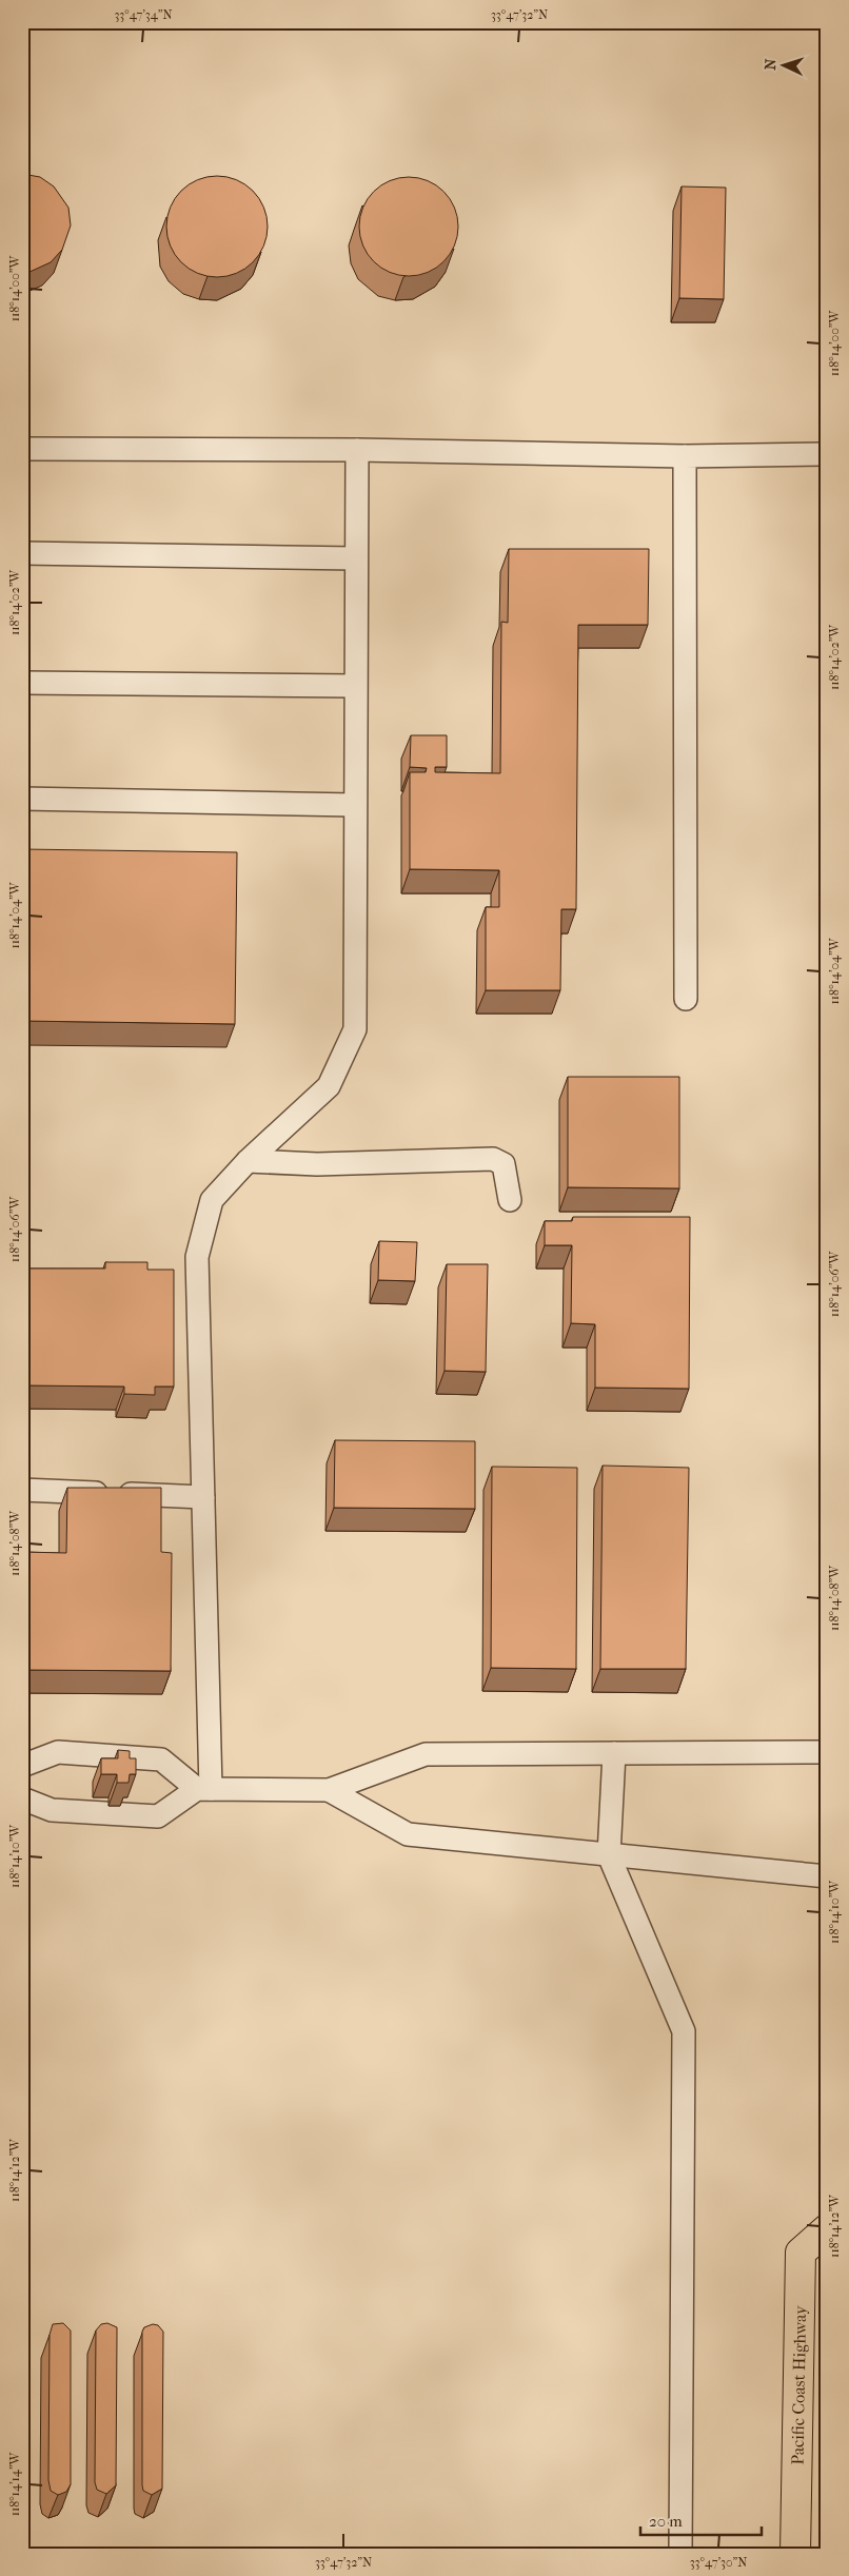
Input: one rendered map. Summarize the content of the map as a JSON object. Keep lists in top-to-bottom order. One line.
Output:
{"streets":{"highway":["Pacific Coast Highway"]},"scale_bar":"20 m","north":"left","coordinates":["33°47'34\"N","33°47'32\"N","118°14'00\"W","118°14'02\"W","118°14'04\"W","118°14'06\"W","118°14'08\"W","118°14'10\"W","118°14'12\"W","118°14'14\"W","33°47'30\"N"]}
